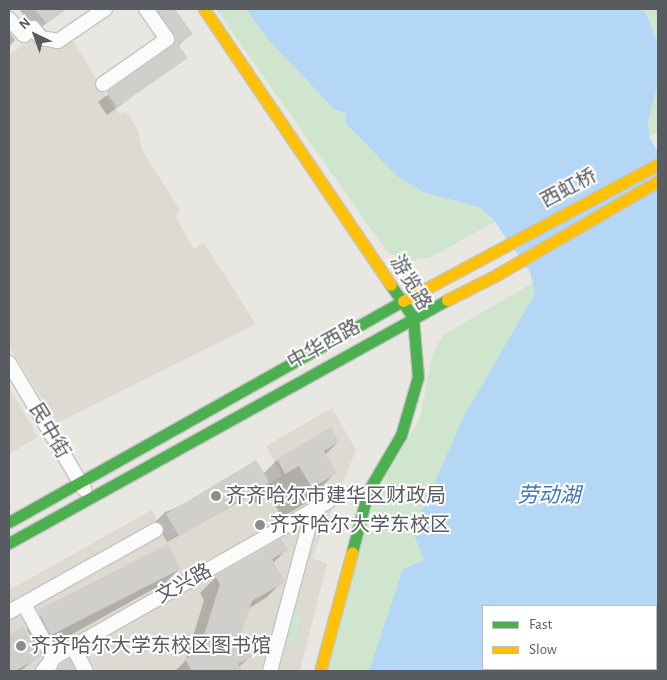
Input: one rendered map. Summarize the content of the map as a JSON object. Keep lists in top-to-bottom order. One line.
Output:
{"streets":{"main road":["西虹桥","游览路","中华西路"],"street":["民中街","文兴路"]},"crossings":[["西虹桥","中华西路"],["游览路","中华西路"],["中华西路","民中街"]],"water":["劳动湖"],"places":["齐齐哈尔市建华区财政局","齐齐哈尔大学东校区","齐齐哈尔大学东校区图书馆"],"legend":["Fast","Slow"],"north":"top left"}
